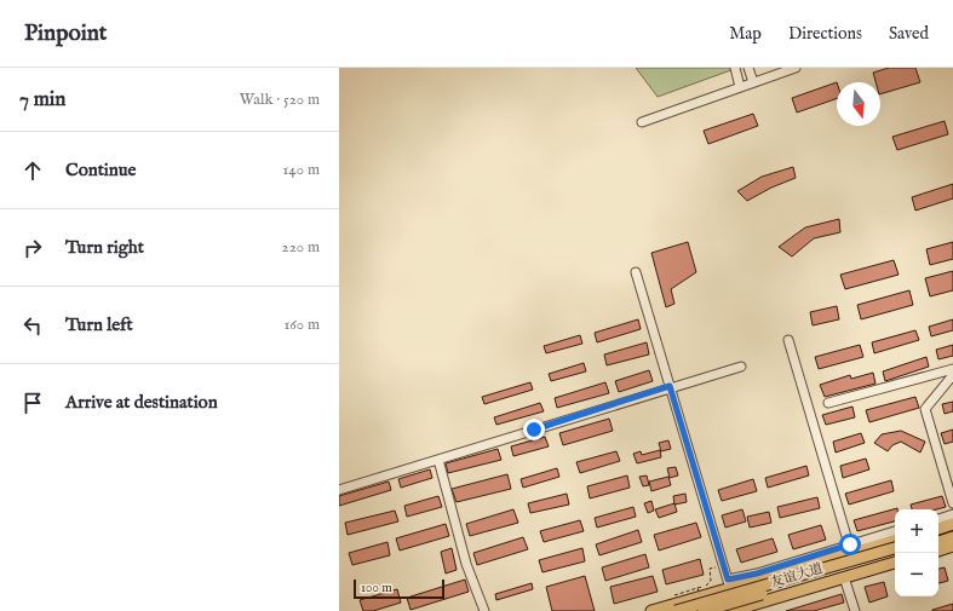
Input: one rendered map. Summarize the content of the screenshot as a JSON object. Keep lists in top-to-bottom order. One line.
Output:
{"streets":{"main road":["友谊大道"]},"scale_bar":"100 m","north":"bottom","page":{"header":"Pinpoint","nav":["Map","Directions","Saved"],"heading":["7 min","Walk · 520 m"],"list":[["Continue","140 m"],["Turn right","220 m"],["Turn left","160 m"],"Arrive at destination"],"map_buttons":["+","−"],"scale":"100 m"}}
